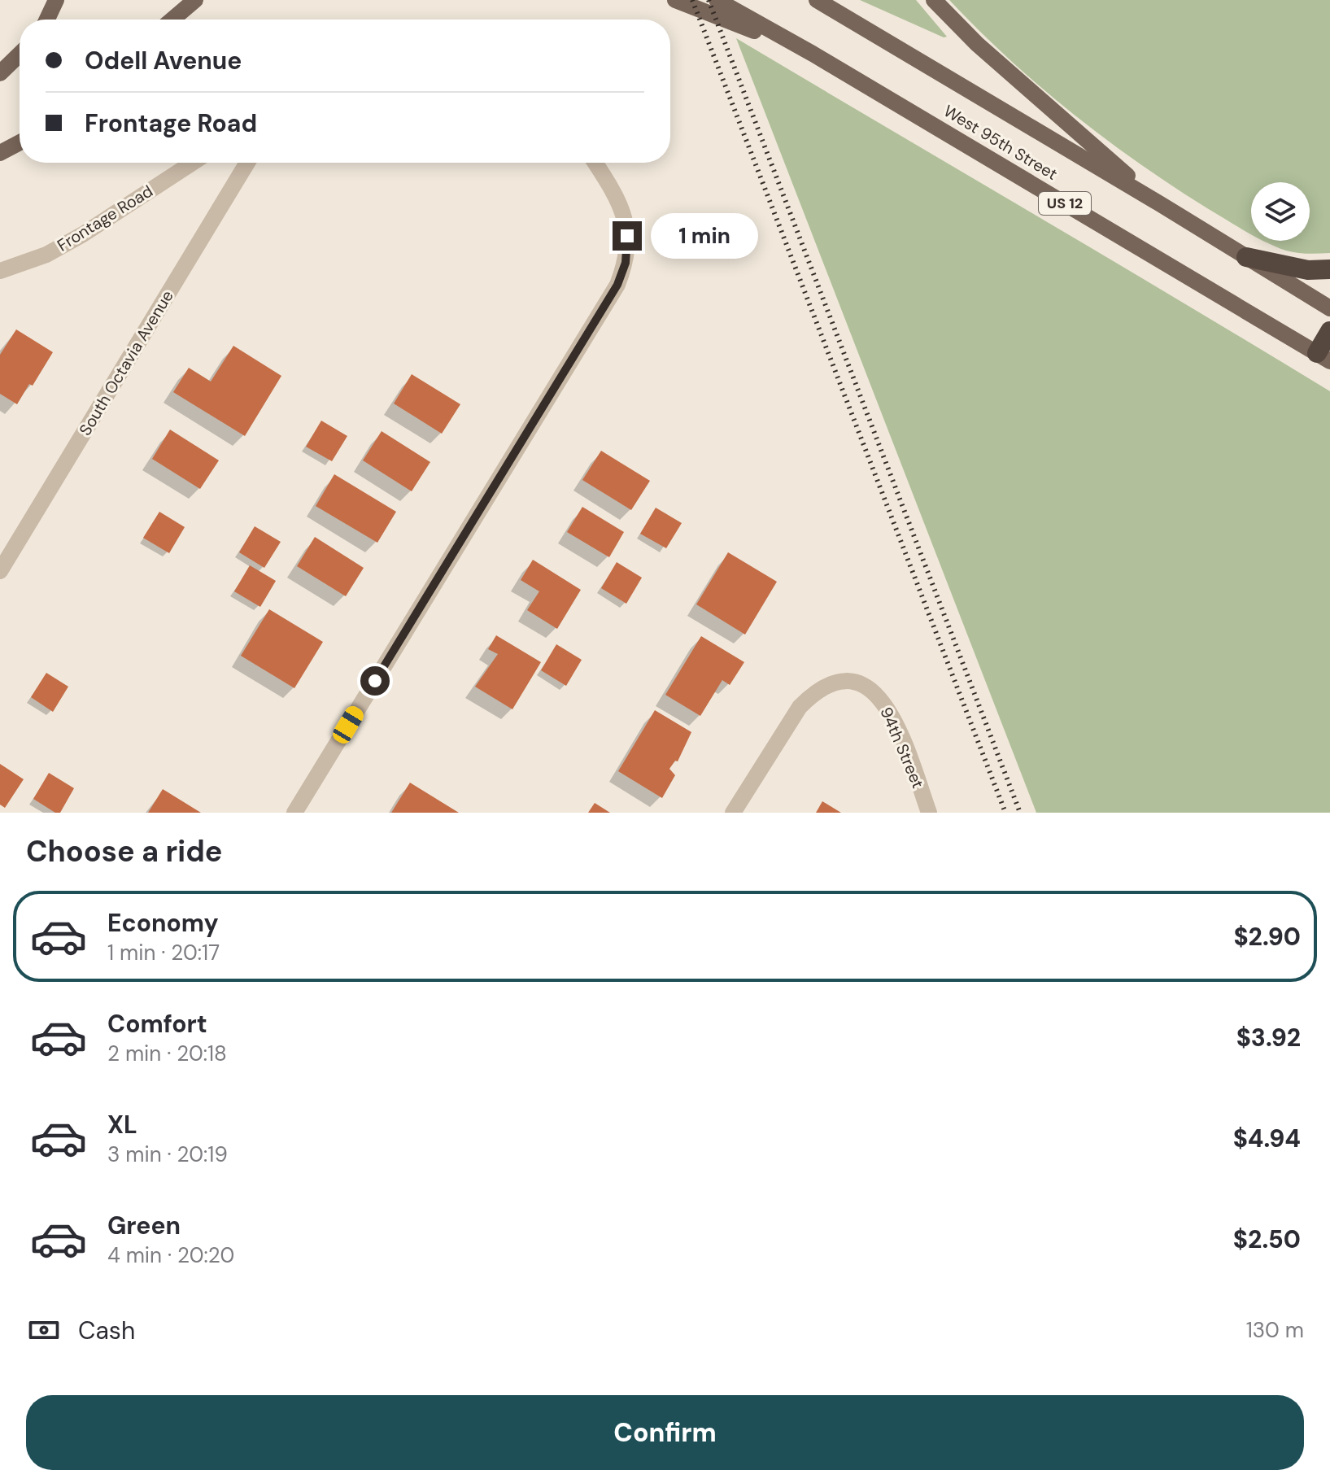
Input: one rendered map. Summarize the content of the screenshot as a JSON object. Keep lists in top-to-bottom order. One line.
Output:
{"streets":{"main road":["West 95th Street","US 12"],"street":["Frontage Road","South Octavia Avenue","94th Street"]},"page":{"banner":["Odell Avenue","Frontage Road"],"bubble":"1 min","heading":"Choose a ride","list":[{"name":"Economy","note":"1 min · 20:17","value":"$2.90"},{"name":"Comfort","note":"2 min · 20:18","value":"$3.92"},{"name":"XL","note":"3 min · 20:19","value":"$4.94"},{"name":"Green","note":"4 min · 20:20","value":"$2.50"}],"pay":["Cash","130 m"],"buttons":"Confirm"}}
